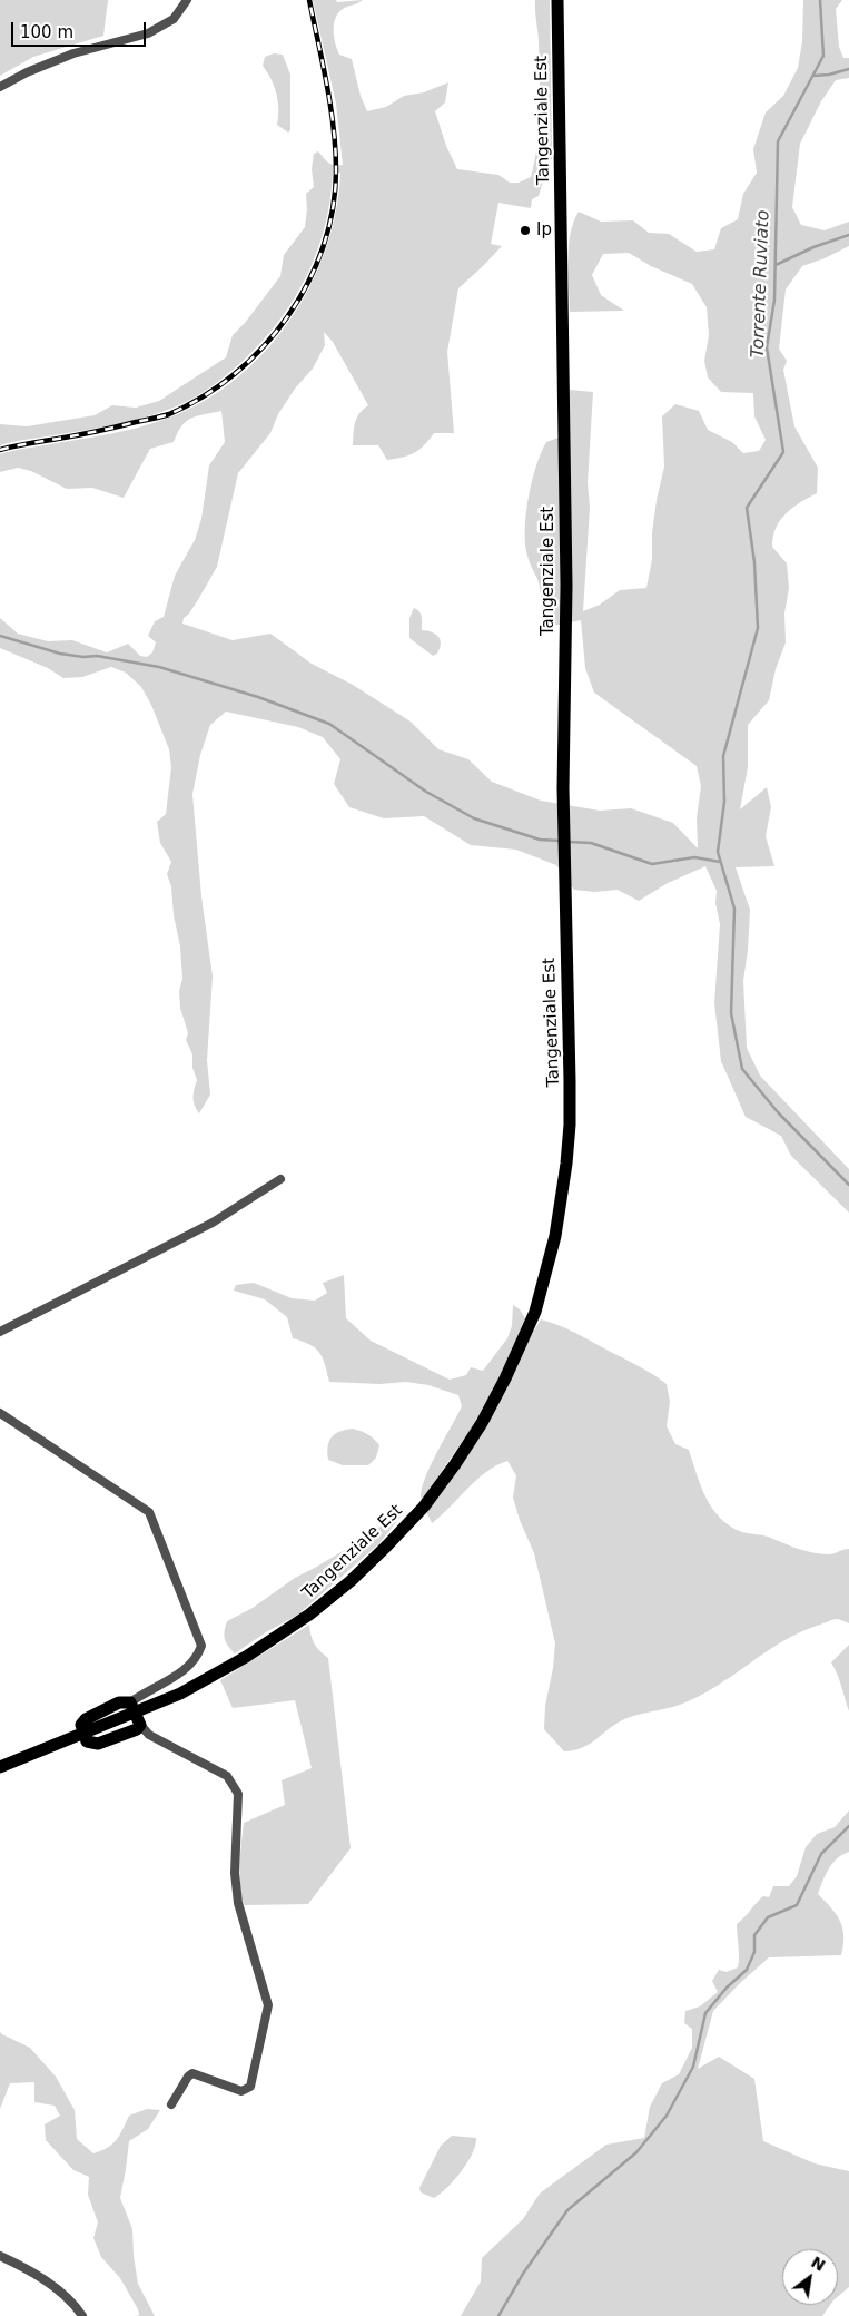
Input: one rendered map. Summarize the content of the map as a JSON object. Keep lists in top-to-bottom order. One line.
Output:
{"streets":{"main road":["Tangenziale Est"]},"water":["Torrente Ruviato"],"places":["Ip"],"scale_bar":"100 m","north":"top right"}
